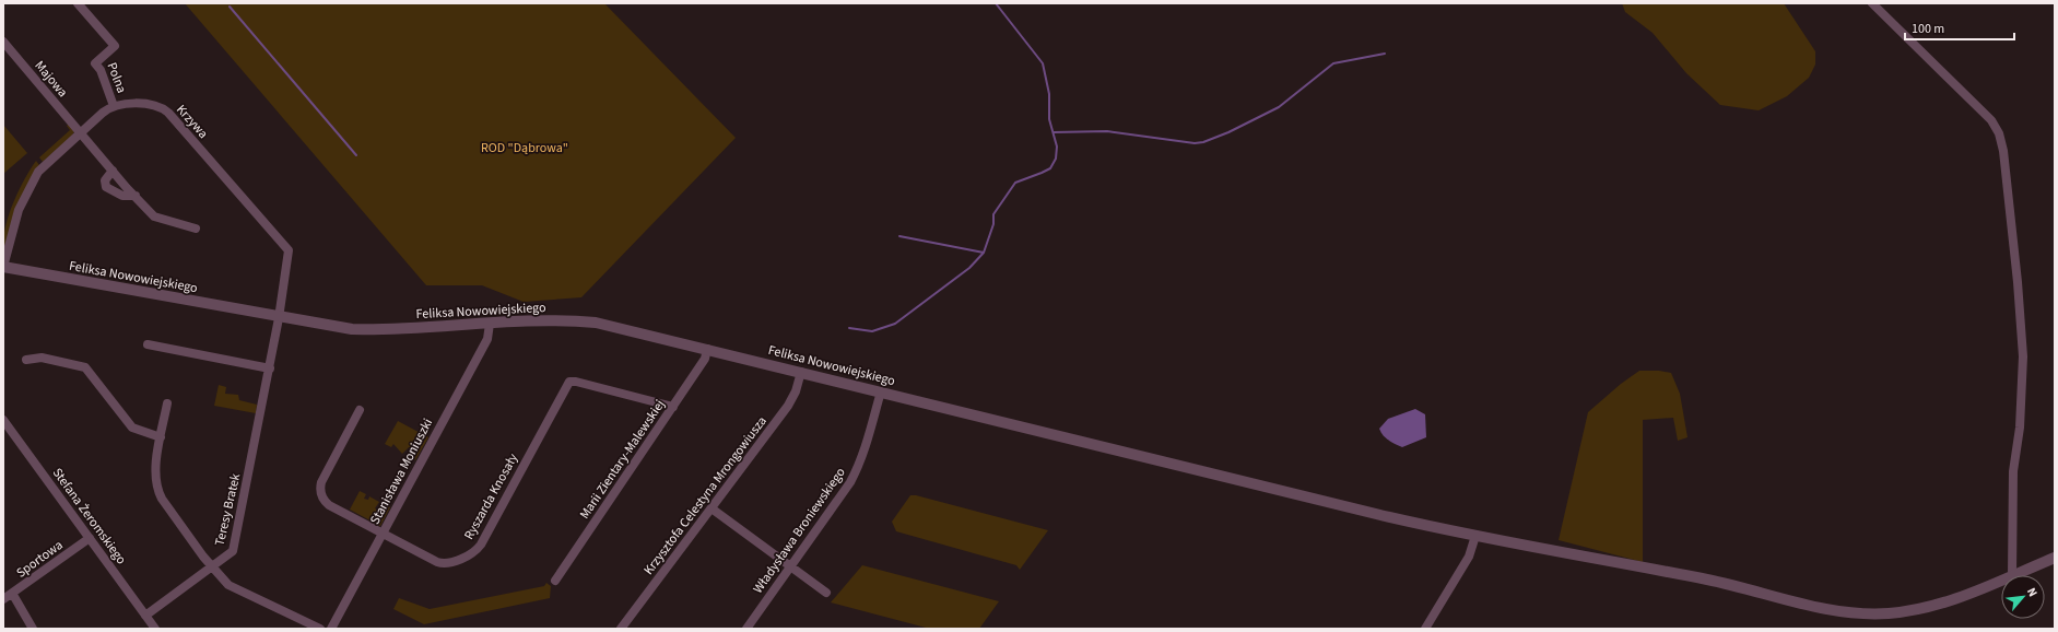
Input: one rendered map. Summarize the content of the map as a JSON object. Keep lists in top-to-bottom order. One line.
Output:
{"streets":{"street":["Polna","Majowa","Krzywa","Feliksa Nowowiejskiego","Marii Zientary-Malewskiej","Stanisława Moniuszki","Krzysztofa Celestyna Mrongowiusza","Ryszarda Knosały","Teresy Bratek","Stefana Żeromskiego","Władysława Broniewskiego","Sportowa"]},"crossings":[["Polna","Krzywa"],["Krzywa","Feliksa Nowowiejskiego"],["Krzywa","Teresy Bratek"],["Feliksa Nowowiejskiego","Marii Zientary-Malewskiej"],["Feliksa Nowowiejskiego","Stanisława Moniuszki"],["Feliksa Nowowiejskiego","Krzysztofa Celestyna Mrongowiusza"],["Feliksa Nowowiejskiego","Teresy Bratek"],["Feliksa Nowowiejskiego","Władysława Broniewskiego"],["Marii Zientary-Malewskiej","Ryszarda Knosały"],["Stanisława Moniuszki","Ryszarda Knosały"],["Teresy Bratek","Stefana Żeromskiego"],["Stefana Żeromskiego","Sportowa"]],"parks":["ROD \"Dąbrowa\""],"scale_bar":"100 m","north":"top right"}
